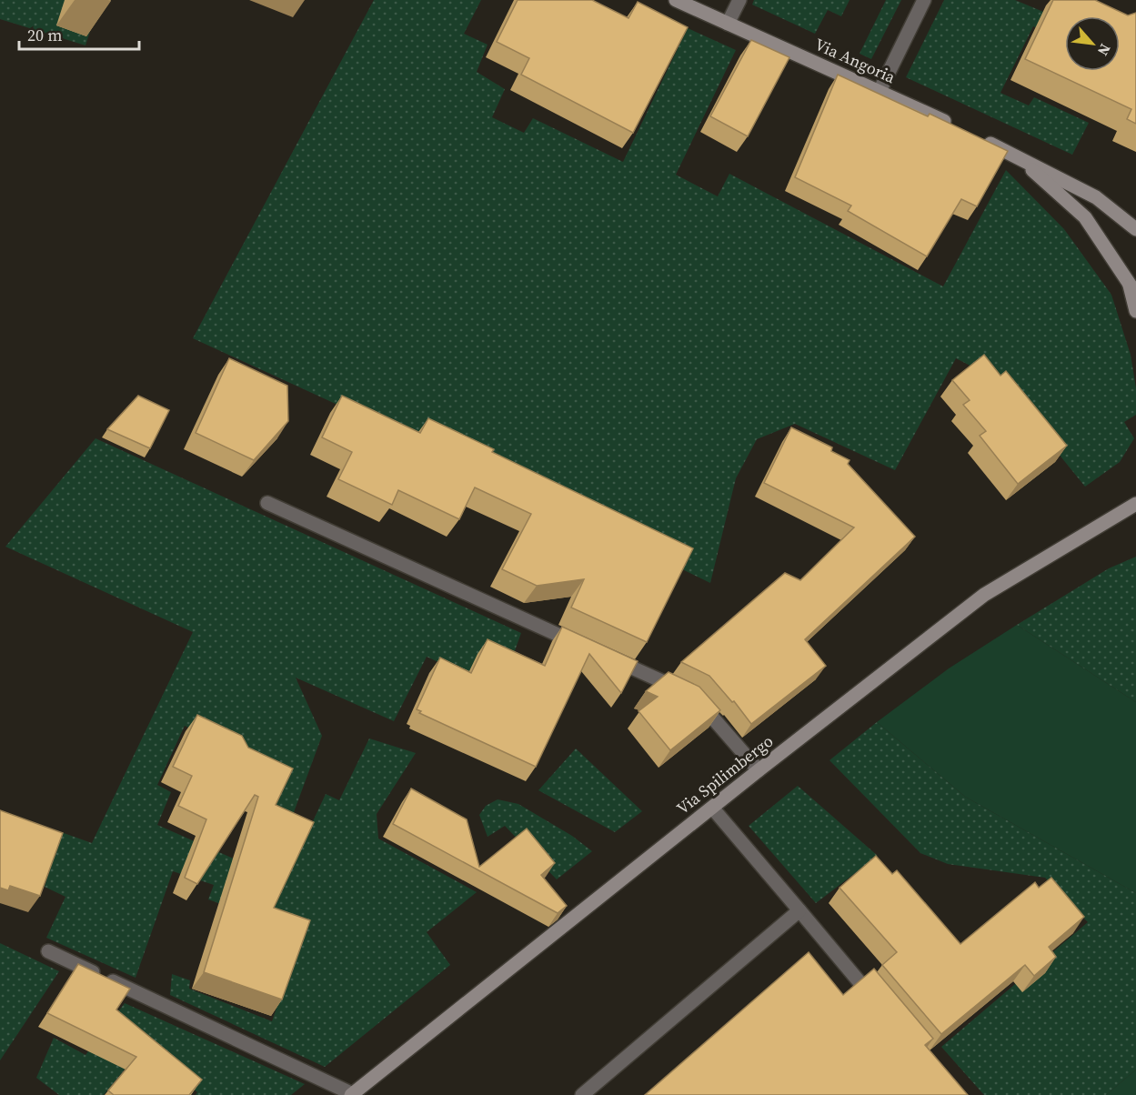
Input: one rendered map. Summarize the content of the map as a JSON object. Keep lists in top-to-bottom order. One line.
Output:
{"streets":{"main road":["Via Angoria","Via Spilimbergo"]},"scale_bar":"20 m","north":"bottom right"}
